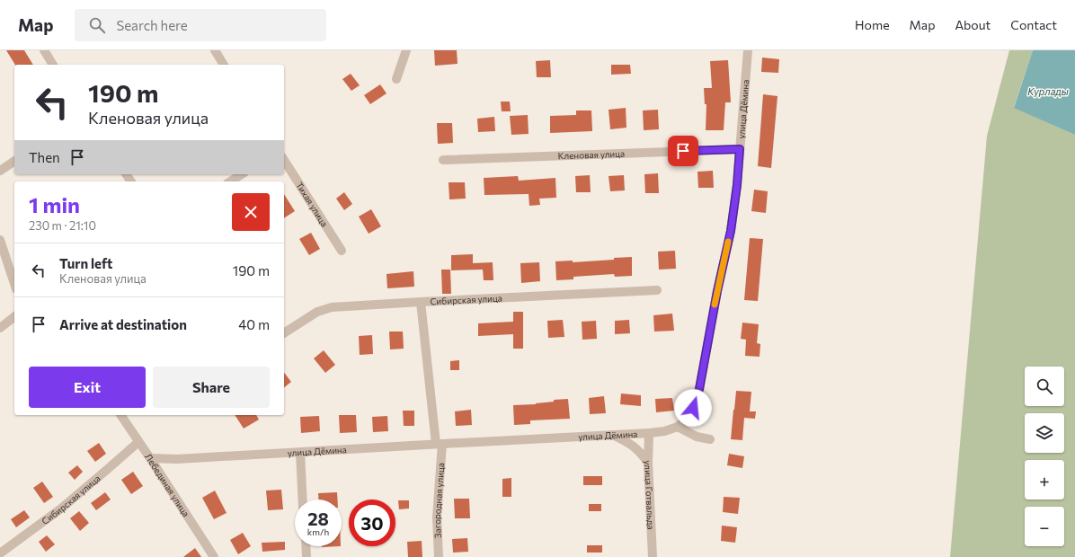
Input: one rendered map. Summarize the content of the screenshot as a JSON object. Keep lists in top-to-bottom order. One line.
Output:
{"streets":{"street":["улица Дёмина","Кленовая улица","Тихая улица","Сибирская улица","Лебединая улица","улица Готвальда","Загородная улица"]},"crossings":[["улица Дёмина","Кленовая улица"],["улица Дёмина","Лебединая улица"],["улица Дёмина","улица Готвальда"],["улица Дёмина","Загородная улица"],["Сибирская улица","Лебединая улица"],["Сибирская улица","Загородная улица"]],"water":["Курлады"],"page":{"header":"Map","search":"Search here","nav":["Home","Map","About","Contact"],"turn":["190 m","Кленовая улица"],"then":"Then","heading":["1 min","230 m · 21:10"],"list":[{"name":"Turn left","note":"Кленовая улица","value":"190 m"},{"name":"Arrive at destination","value":"40 m"}],"buttons":["Exit","Share"],"map_buttons":["+","−"],"speed":"28 km/h","limit":"30"}}
